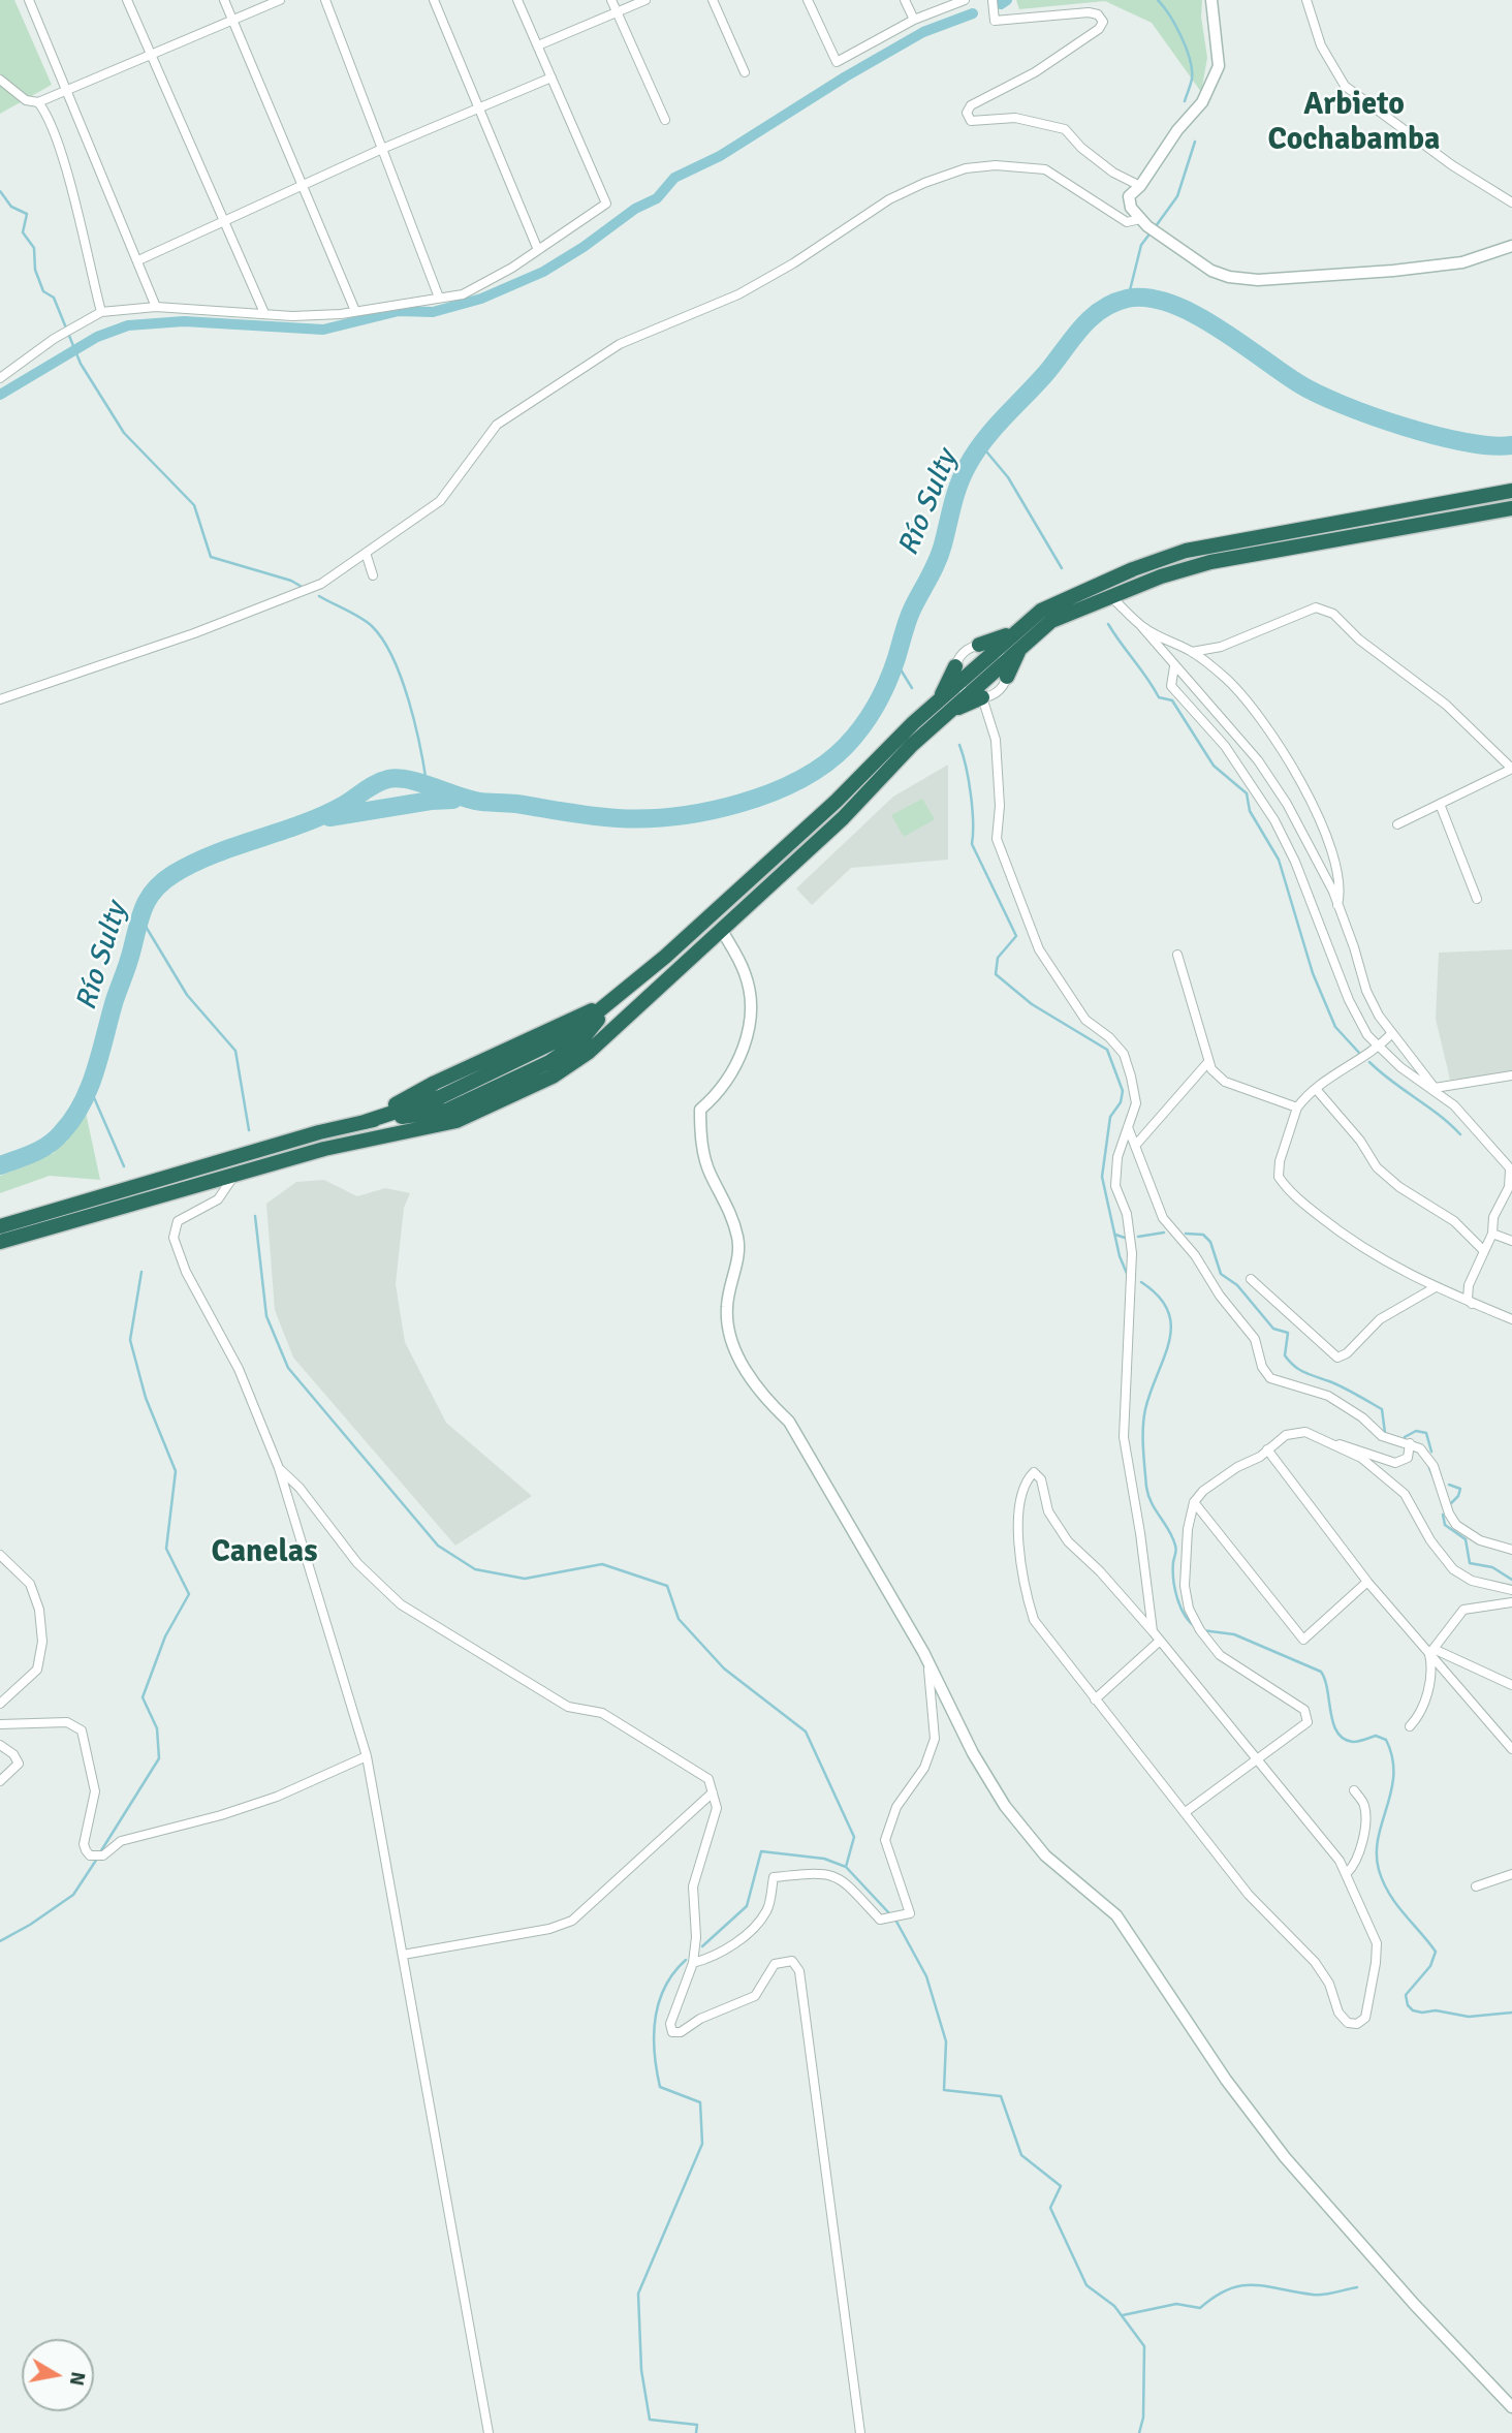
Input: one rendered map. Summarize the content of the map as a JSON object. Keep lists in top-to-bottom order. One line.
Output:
{"districts":["Arbieto Cochabamba","Canelas"],"water":["Río Sulty"],"north":"right"}
